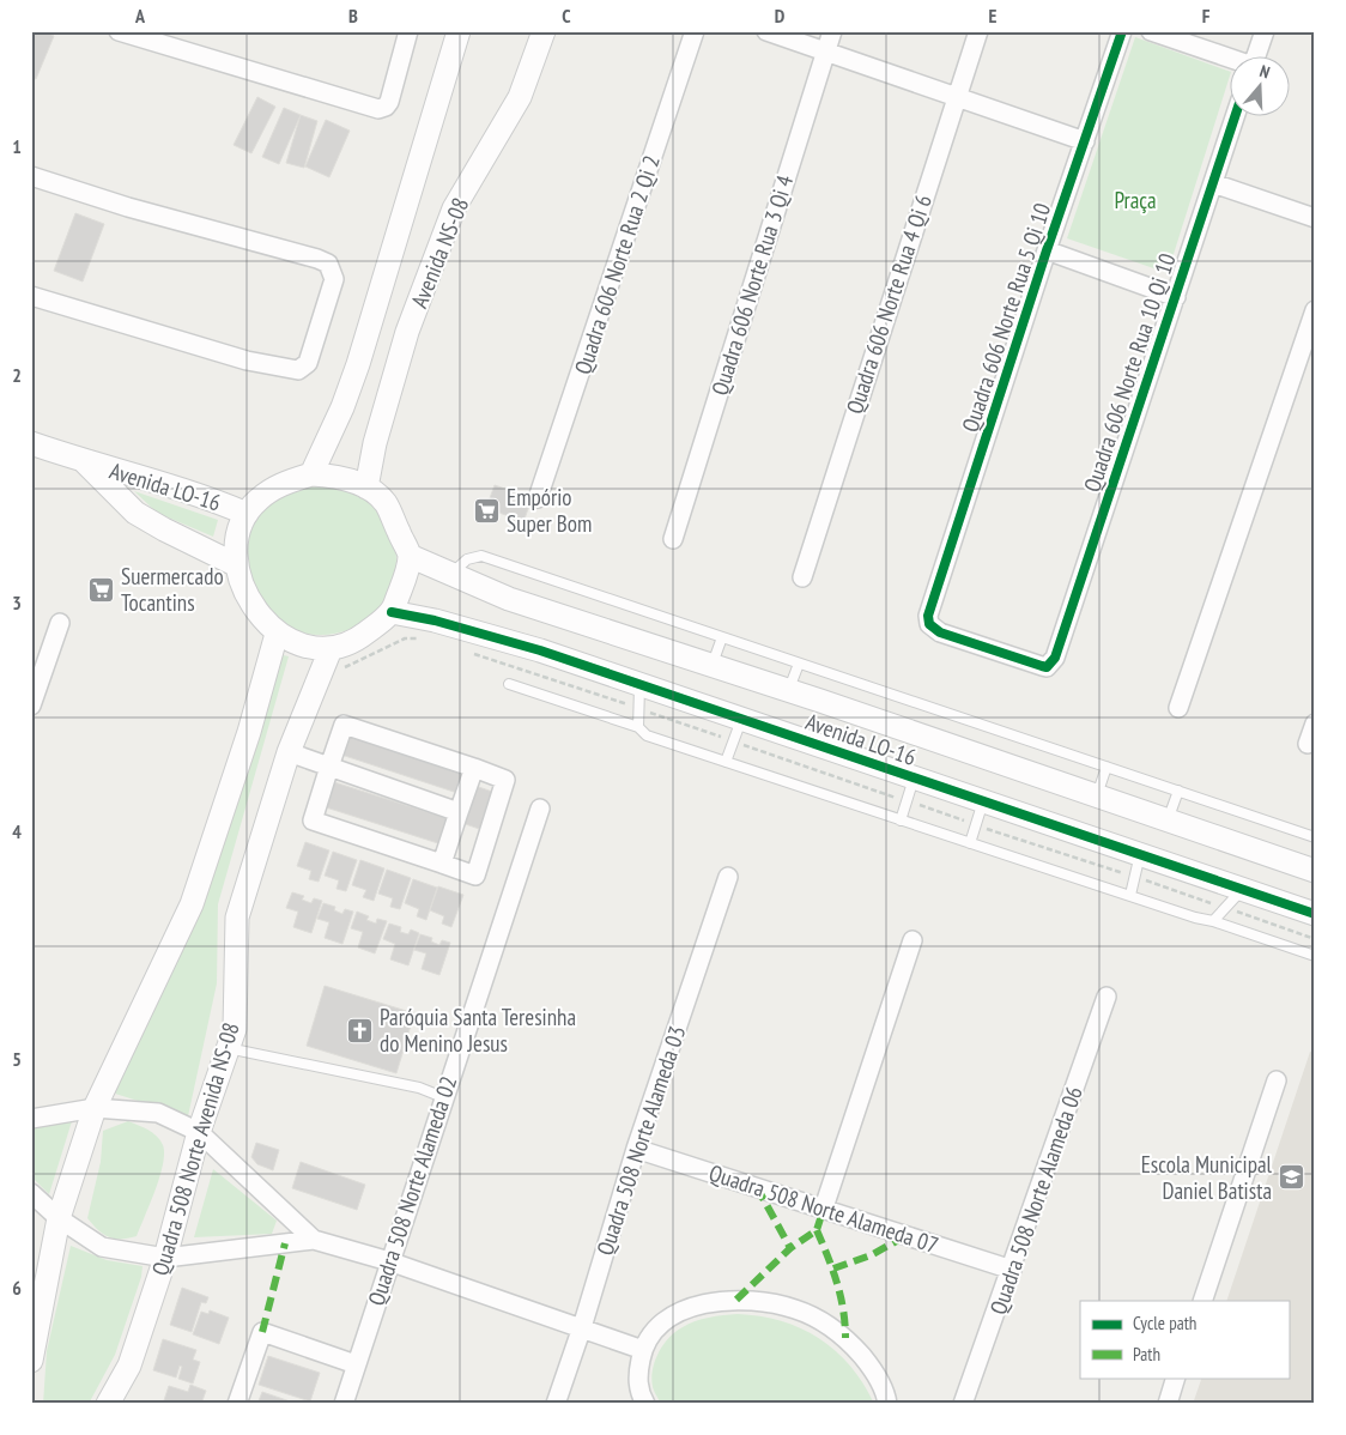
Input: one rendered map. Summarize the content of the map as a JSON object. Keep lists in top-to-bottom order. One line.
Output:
{"streets":{"street":["Avenida NS-08","Quadra 606 Norte Rua 2 Qi 2","Quadra 606 Norte Rua 3 Qi 4","Quadra 606 Norte Rua 4 Qi 6","Quadra 606 Norte Rua 5 Qi 10","Quadra 606 Norte Rua 10 Qi 10","Avenida LO-16","Quadra 508 Norte Alameda 03","Quadra 508 Norte Avenida NS-08","Quadra 508 Norte Alameda 02","Quadra 508 Norte Alameda 06","Quadra 508 Norte Alameda 07"]},"crossings":[["Avenida NS-08","Avenida LO-16"],["Avenida NS-08","Quadra 508 Norte Avenida NS-08"],["Quadra 606 Norte Rua 5 Qi 10","Quadra 606 Norte Rua 10 Qi 10"],["Avenida LO-16","Quadra 508 Norte Avenida NS-08"],["Quadra 508 Norte Alameda 03","Quadra 508 Norte Alameda 07"],["Quadra 508 Norte Alameda 06","Quadra 508 Norte Alameda 07"]],"parks":["Praça"],"places":{"supermarket":["Empório Super Bom","Suermercado Tocantins"],"church":["Paróquia Santa Teresinha do Menino Jesus"],"school or university":["Escola Municipal Daniel Batista"]},"legend":["Cycle path","Path"],"north":"top","grid":{"columns":["A","B","C","D","E","F"],"rows":["1","2","3","4","5","6"]}}
